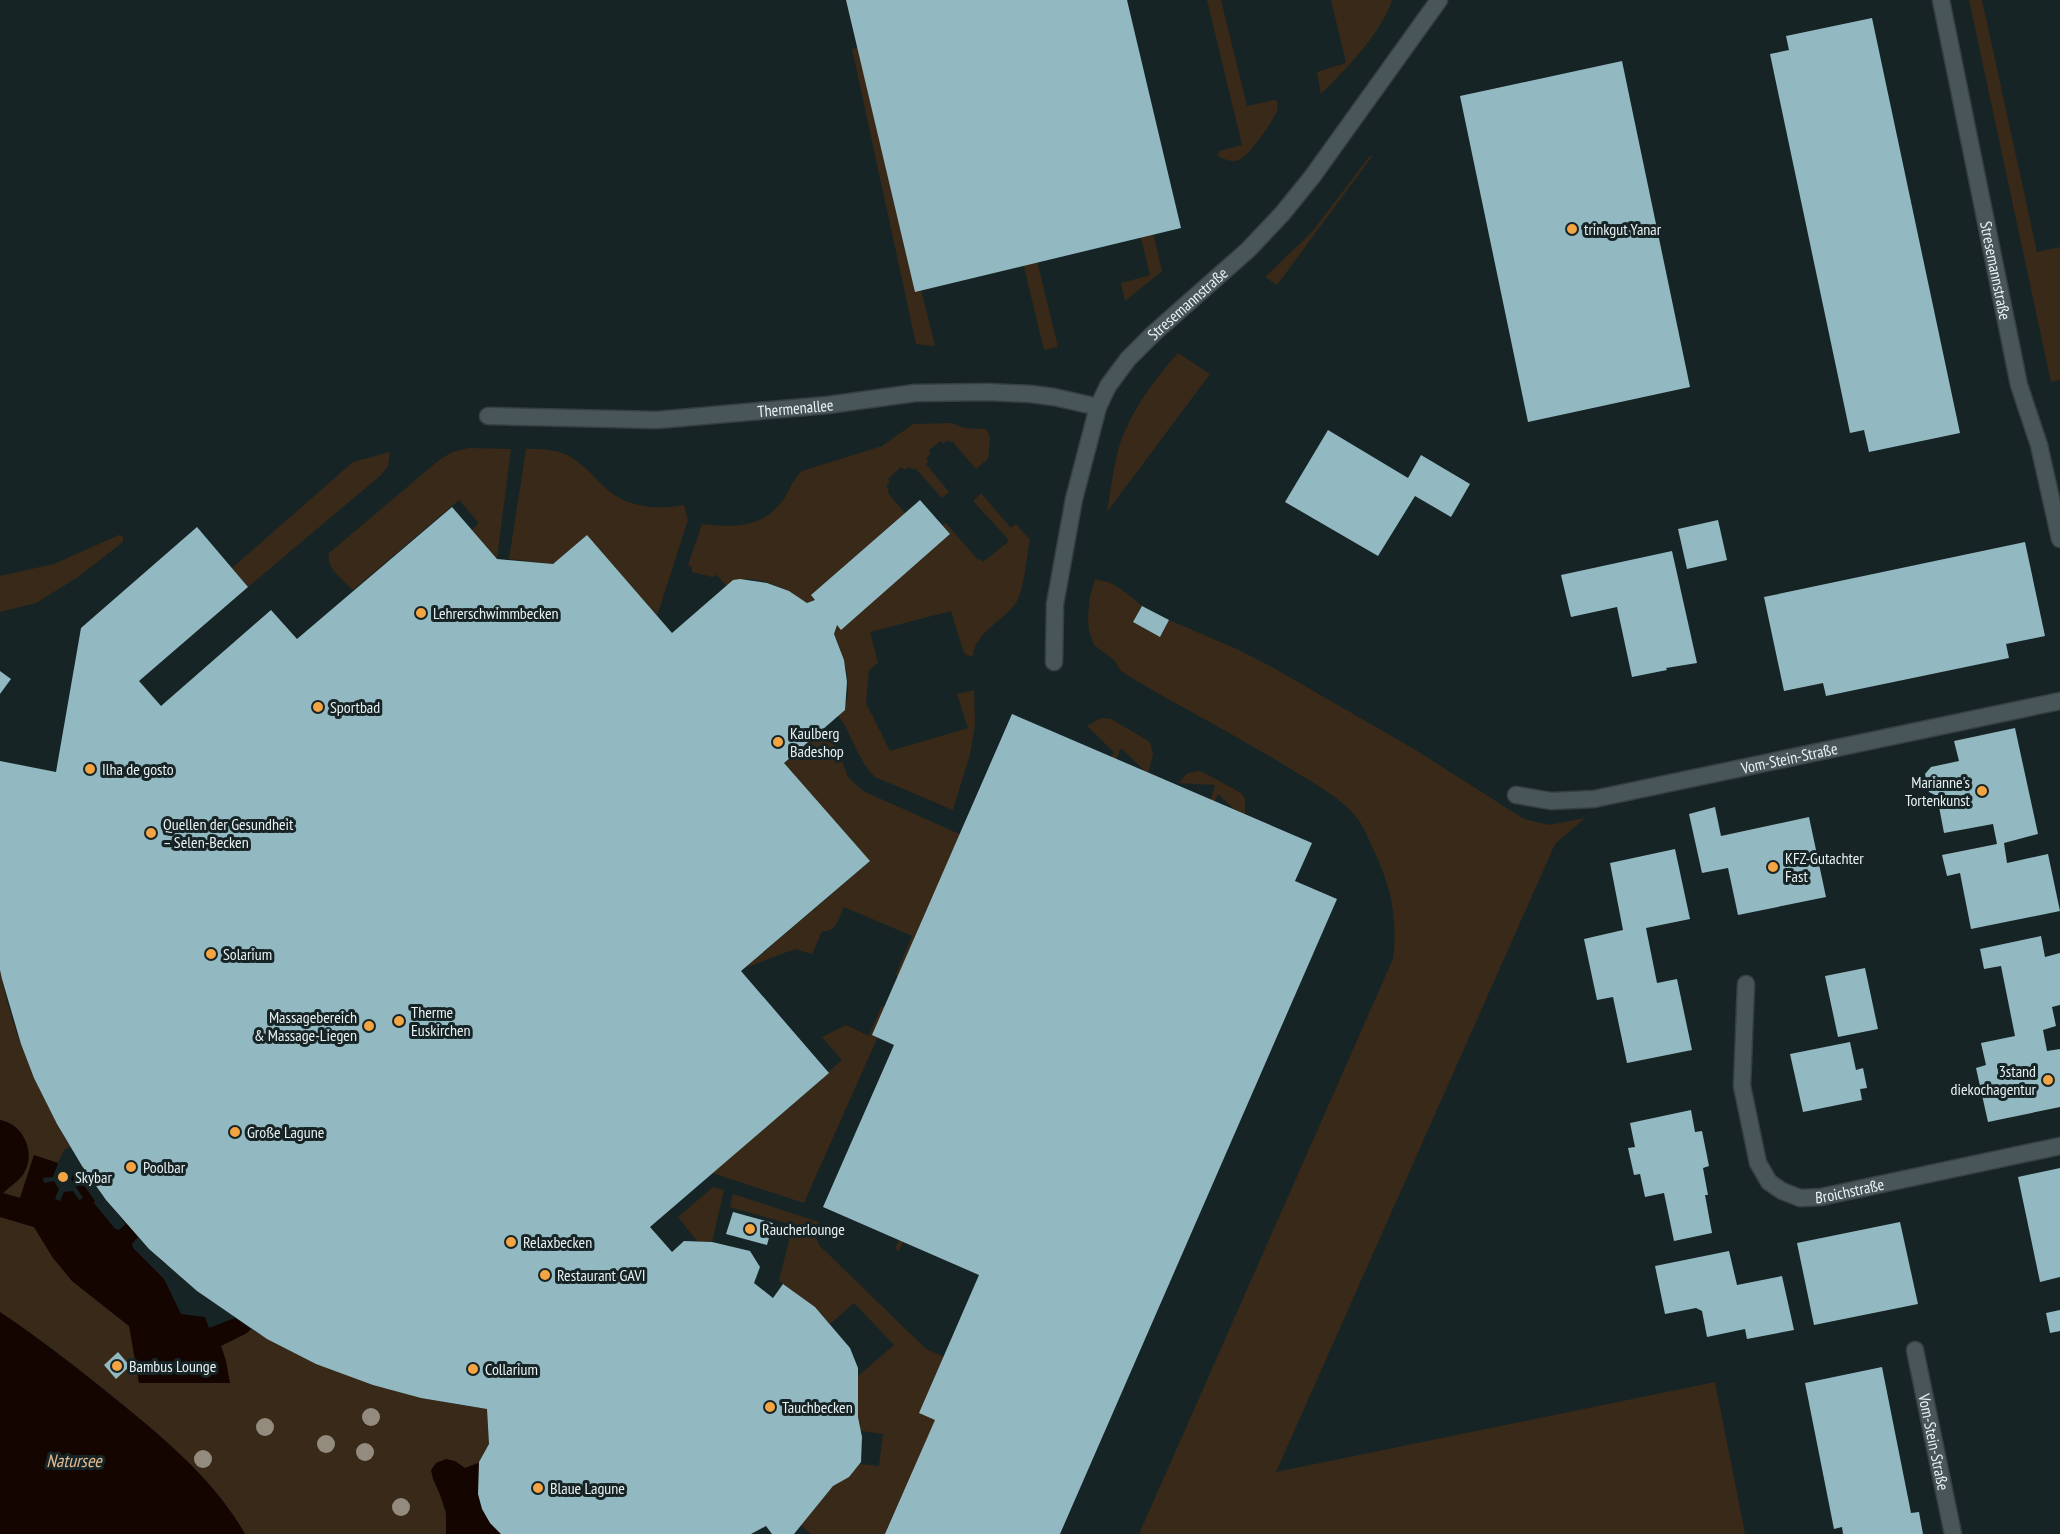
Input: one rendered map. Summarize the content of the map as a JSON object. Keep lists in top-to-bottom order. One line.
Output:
{"streets":{"street":["Stresemannstraße","Thermenallee","Vom-Stein-Straße","Broichstraße"]},"crossings":[["Stresemannstraße","Thermenallee"]],"water":["Natursee"],"places":["trinkgut Yanar","Lehrerschwimmbecken","Sportbad","Kaulberg Badeshop","Ilha de gosto","Marianne's Tortenkunst","Quellen der Gesundheit – Selen-Becken","KFZ-Gutachter Fast","Solarium","Therme Euskirchen","Massagebereich & Massage-Liegen","3stand diekochagentur","Große Lagune","Poolbar","Skybar","Raucherlounge","Relaxbecken","Restaurant GAVI","Bambus Lounge","Collarium","Tauchbecken","Blaue Lagune"]}
